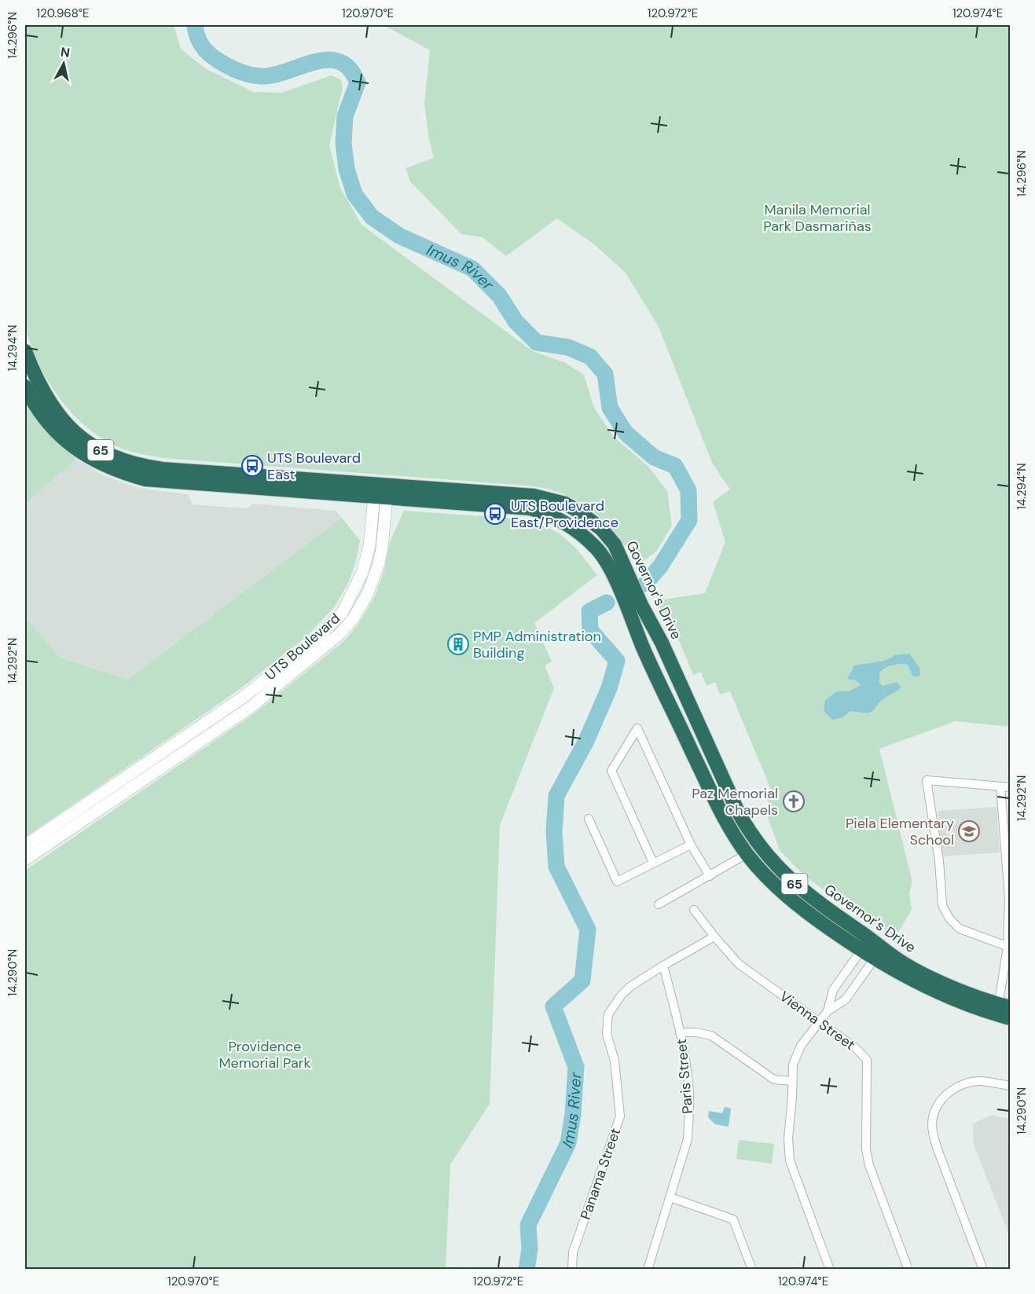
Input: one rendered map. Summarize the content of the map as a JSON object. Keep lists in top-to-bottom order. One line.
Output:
{"streets":{"highway":["65","Governor's Drive"],"main road":["UTS Boulevard"],"street":["Vienna Street","Paris Street","Panama Street"]},"crossings":[["Governor's Drive","UTS Boulevard"],["Vienna Street","Panama Street"],["Paris Street","Panama Street"]],"water":["Imus River"],"parks":["Manila Memorial Park Dasmariñas","Providence Memorial Park"],"places":{"bus stop":["UTS Boulevard East","UTS Boulevard East/Providence"],"building":["PMP Administration Building"],"church":["Paz Memorial Chapels"],"school or university":["Piela Elementary School"]},"north":"top","coordinates":["120.968°E","120.970°E","120.972°E","120.974°E","14.296°N","14.294°N","14.292°N","14.290°N"]}
